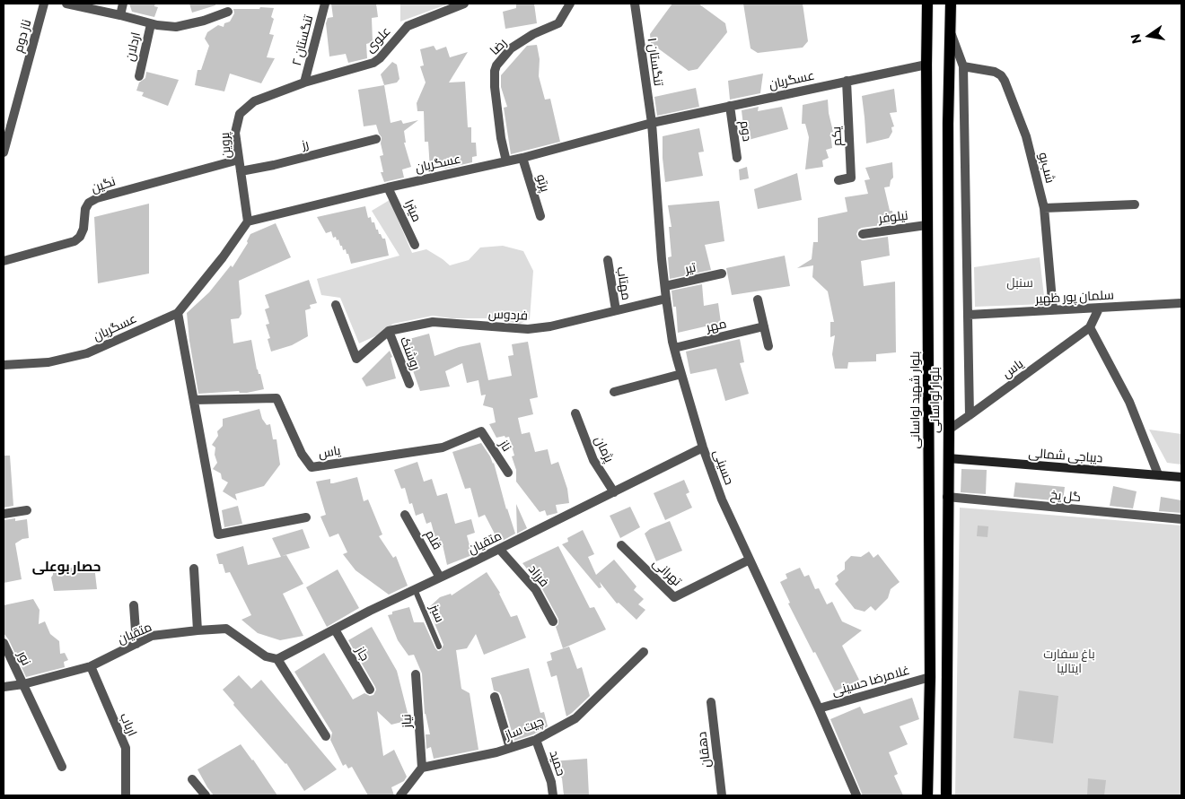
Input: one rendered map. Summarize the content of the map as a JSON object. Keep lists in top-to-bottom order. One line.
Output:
{"streets":{"main road":["بلوار شهید لواسانی","بلوار لواسانی","دیباجی شمالی"],"street":["ناز دوم","علوی","تنگستان ۲","اردلان","رضا","تنگستان ۱","عسگریان","دوم","یکم","رز","پروین","شب‌بو","پرتو","نگین","میترا","نیلوفر","تیر","مهتاب","سلمان پور ظهیر","فردوس","مهر","روشنک","یاس","ناز","پژمان","حسینی","گل یخ","قلم","متقیان","تهرانی","فرزاد","جاز","نور","غلامرضا حسینی","نیاز","ارباب","چیت ساز","دهقان","حمید"],"lane":["سبز"]},"crossings":[["علوی","تنگستان ۲"],["علوی","پروین"],["تنگستان ۲","پروین"],["رضا","عسگریان"],["تنگستان ۱","عسگریان"],["تنگستان ۱","حسینی"],["عسگریان","دوم"],["عسگریان","یکم"],["عسگریان","پروین"],["عسگریان","پرتو"],["عسگریان","میترا"],["عسگریان","بلوار شهید لواسانی"],["عسگریان","حسینی"],["رز","پروین"],["پروین","نگین"],["شب‌بو","سلمان پور ظهیر"],["نیلوفر","بلوار شهید لواسانی"],["تیر","حسینی"],["مهتاب","فردوس"],["سلمان پور ظهیر","یاس"],["فردوس","روشنک"],["فردوس","حسینی"],["مهر","حسینی"],["یاس","بلوار لواسانی"],["یاس","ناز"],["بلوار شهید لواسانی","غلامرضا حسینی"],["بلوار لواسانی","دیباجی شمالی"],["بلوار لواسانی","گل یخ"],["پژمان","متقیان"],["حسینی","متقیان"],["حسینی","تهرانی"],["حسینی","غلامرضا حسینی"],["قلم","متقیان"],["متقیان","فرزاد"],["متقیان","سبز"],["متقیان","جاز"],["متقیان","نور"],["متقیان","ارباب"],["نیاز","چیت ساز"],["چیت ساز","حمید"]],"districts":["حصار بوعلی"],"parks":["سنبل","باغ سفارت ایتالیا"],"north":"left"}
